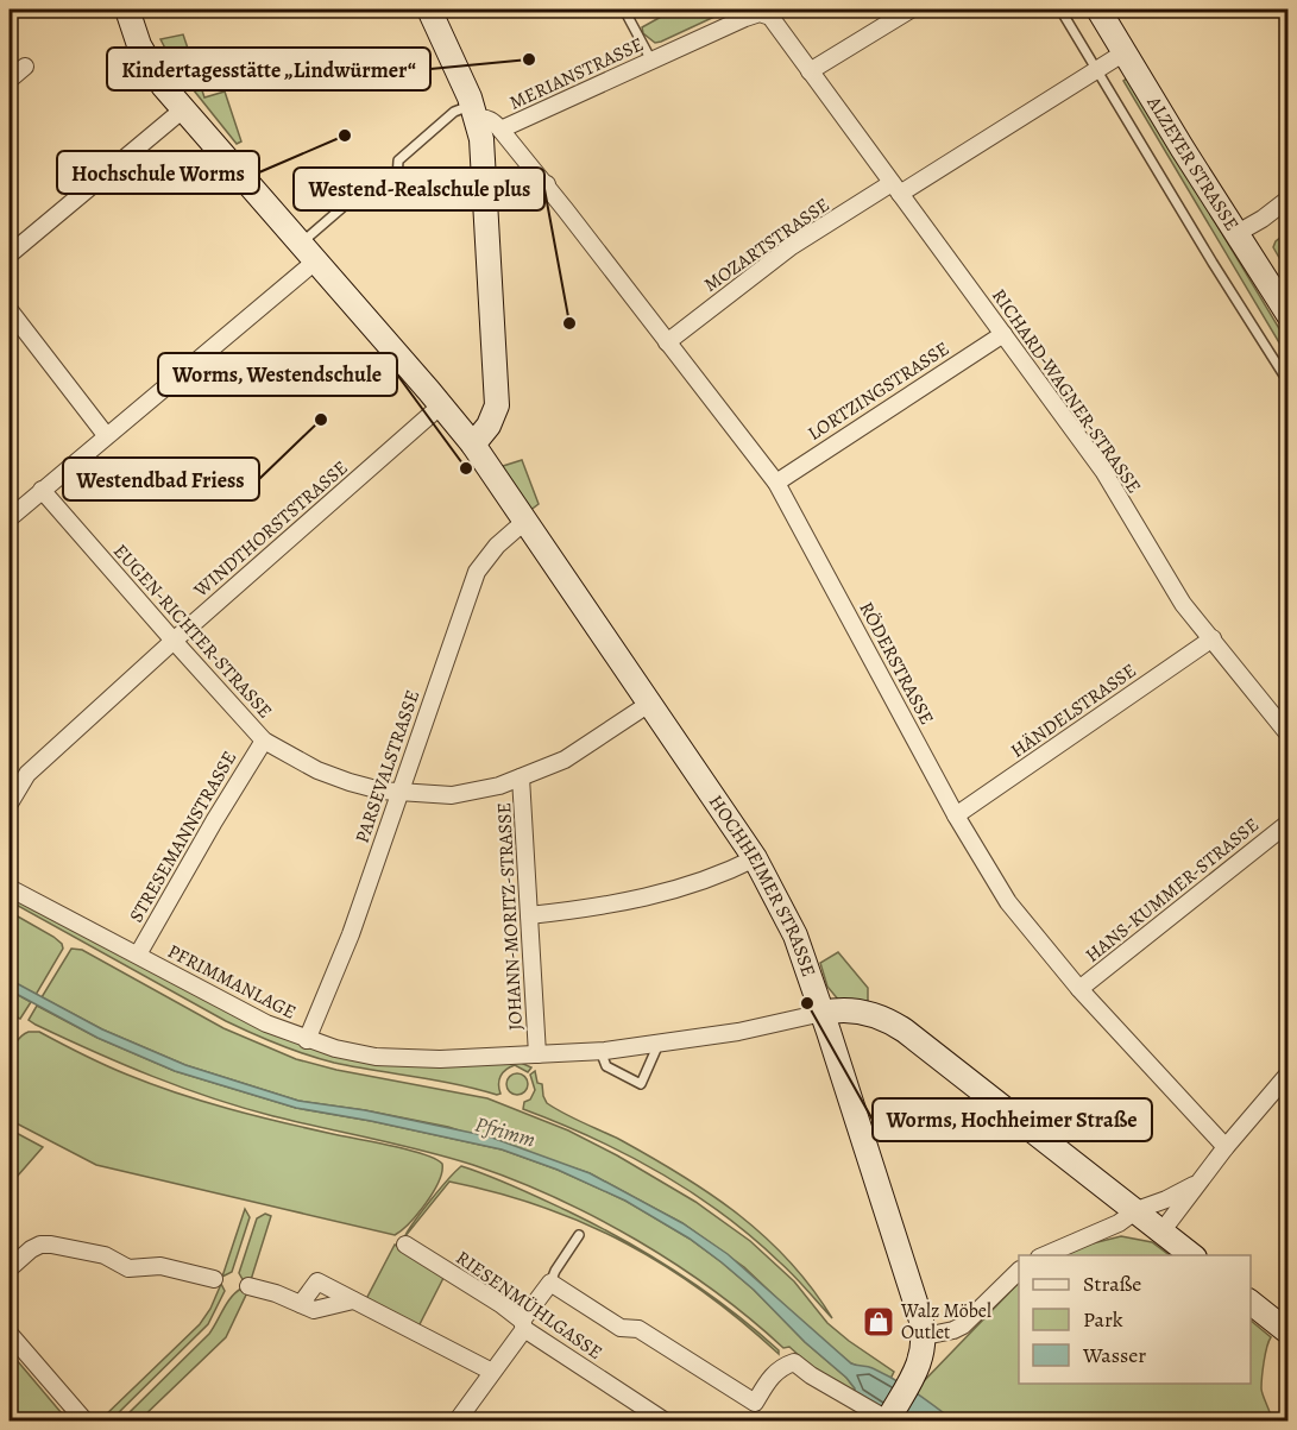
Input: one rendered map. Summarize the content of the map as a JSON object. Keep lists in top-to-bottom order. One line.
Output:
{"streets":{"street":["MERIANSTRASSE","ALZEYER STRASSE","MOZARTSTRASSE","LORTZINGSTRASSE","RICHARD-WAGNER-STRASSE","WINDTHORSTSTRASSE","EUGEN-RICHTER-STRASSE","RÖDERSTRASSE","HÄNDELSTRASSE","PARSEVALSTRASSE","STRESEMANNSTRASSE","HOCHHEIMER STRASSE","HANS-KUMMER-STRASSE","JOHANN-MORITZ-STRASSE","PFRIMMANLAGE","RIESENMÜHLGASSE"]},"crossings":[["MERIANSTRASSE","RICHARD-WAGNER-STRASSE"],["MERIANSTRASSE","RÖDERSTRASSE"],["ALZEYER STRASSE","MOZARTSTRASSE"],["MOZARTSTRASSE","RICHARD-WAGNER-STRASSE"],["MOZARTSTRASSE","RÖDERSTRASSE"],["LORTZINGSTRASSE","RICHARD-WAGNER-STRASSE"],["LORTZINGSTRASSE","RÖDERSTRASSE"],["RICHARD-WAGNER-STRASSE","HÄNDELSTRASSE"],["WINDTHORSTSTRASSE","EUGEN-RICHTER-STRASSE"],["WINDTHORSTSTRASSE","HOCHHEIMER STRASSE"],["EUGEN-RICHTER-STRASSE","PARSEVALSTRASSE"],["EUGEN-RICHTER-STRASSE","STRESEMANNSTRASSE"],["EUGEN-RICHTER-STRASSE","HOCHHEIMER STRASSE"],["EUGEN-RICHTER-STRASSE","JOHANN-MORITZ-STRASSE"],["RÖDERSTRASSE","HÄNDELSTRASSE"],["RÖDERSTRASSE","HANS-KUMMER-STRASSE"],["PARSEVALSTRASSE","HOCHHEIMER STRASSE"],["PARSEVALSTRASSE","PFRIMMANLAGE"],["STRESEMANNSTRASSE","PFRIMMANLAGE"],["HOCHHEIMER STRASSE","PFRIMMANLAGE"],["JOHANN-MORITZ-STRASSE","PFRIMMANLAGE"]],"water":["Pfrimm"],"places":{"other":["Kindertagesstätte „Lindwürmer“","Hochschule Worms","Westend-Realschule plus","Westendbad Friess","Worms, Westendschule","Worms, Hochheimer Straße"],"shop":["Walz Möbel Outlet"]},"legend":["Straße","Park","Wasser"]}
